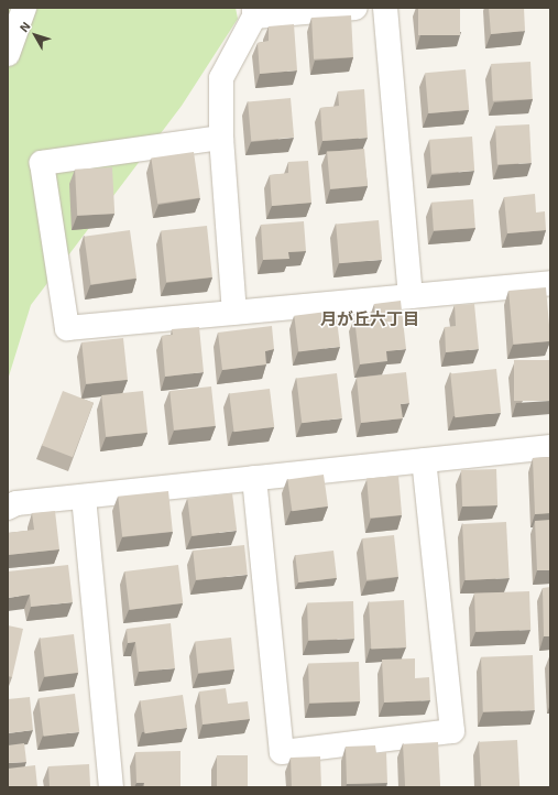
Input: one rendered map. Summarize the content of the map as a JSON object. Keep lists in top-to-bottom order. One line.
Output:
{"districts":["月が丘六丁目"],"north":"top left"}
